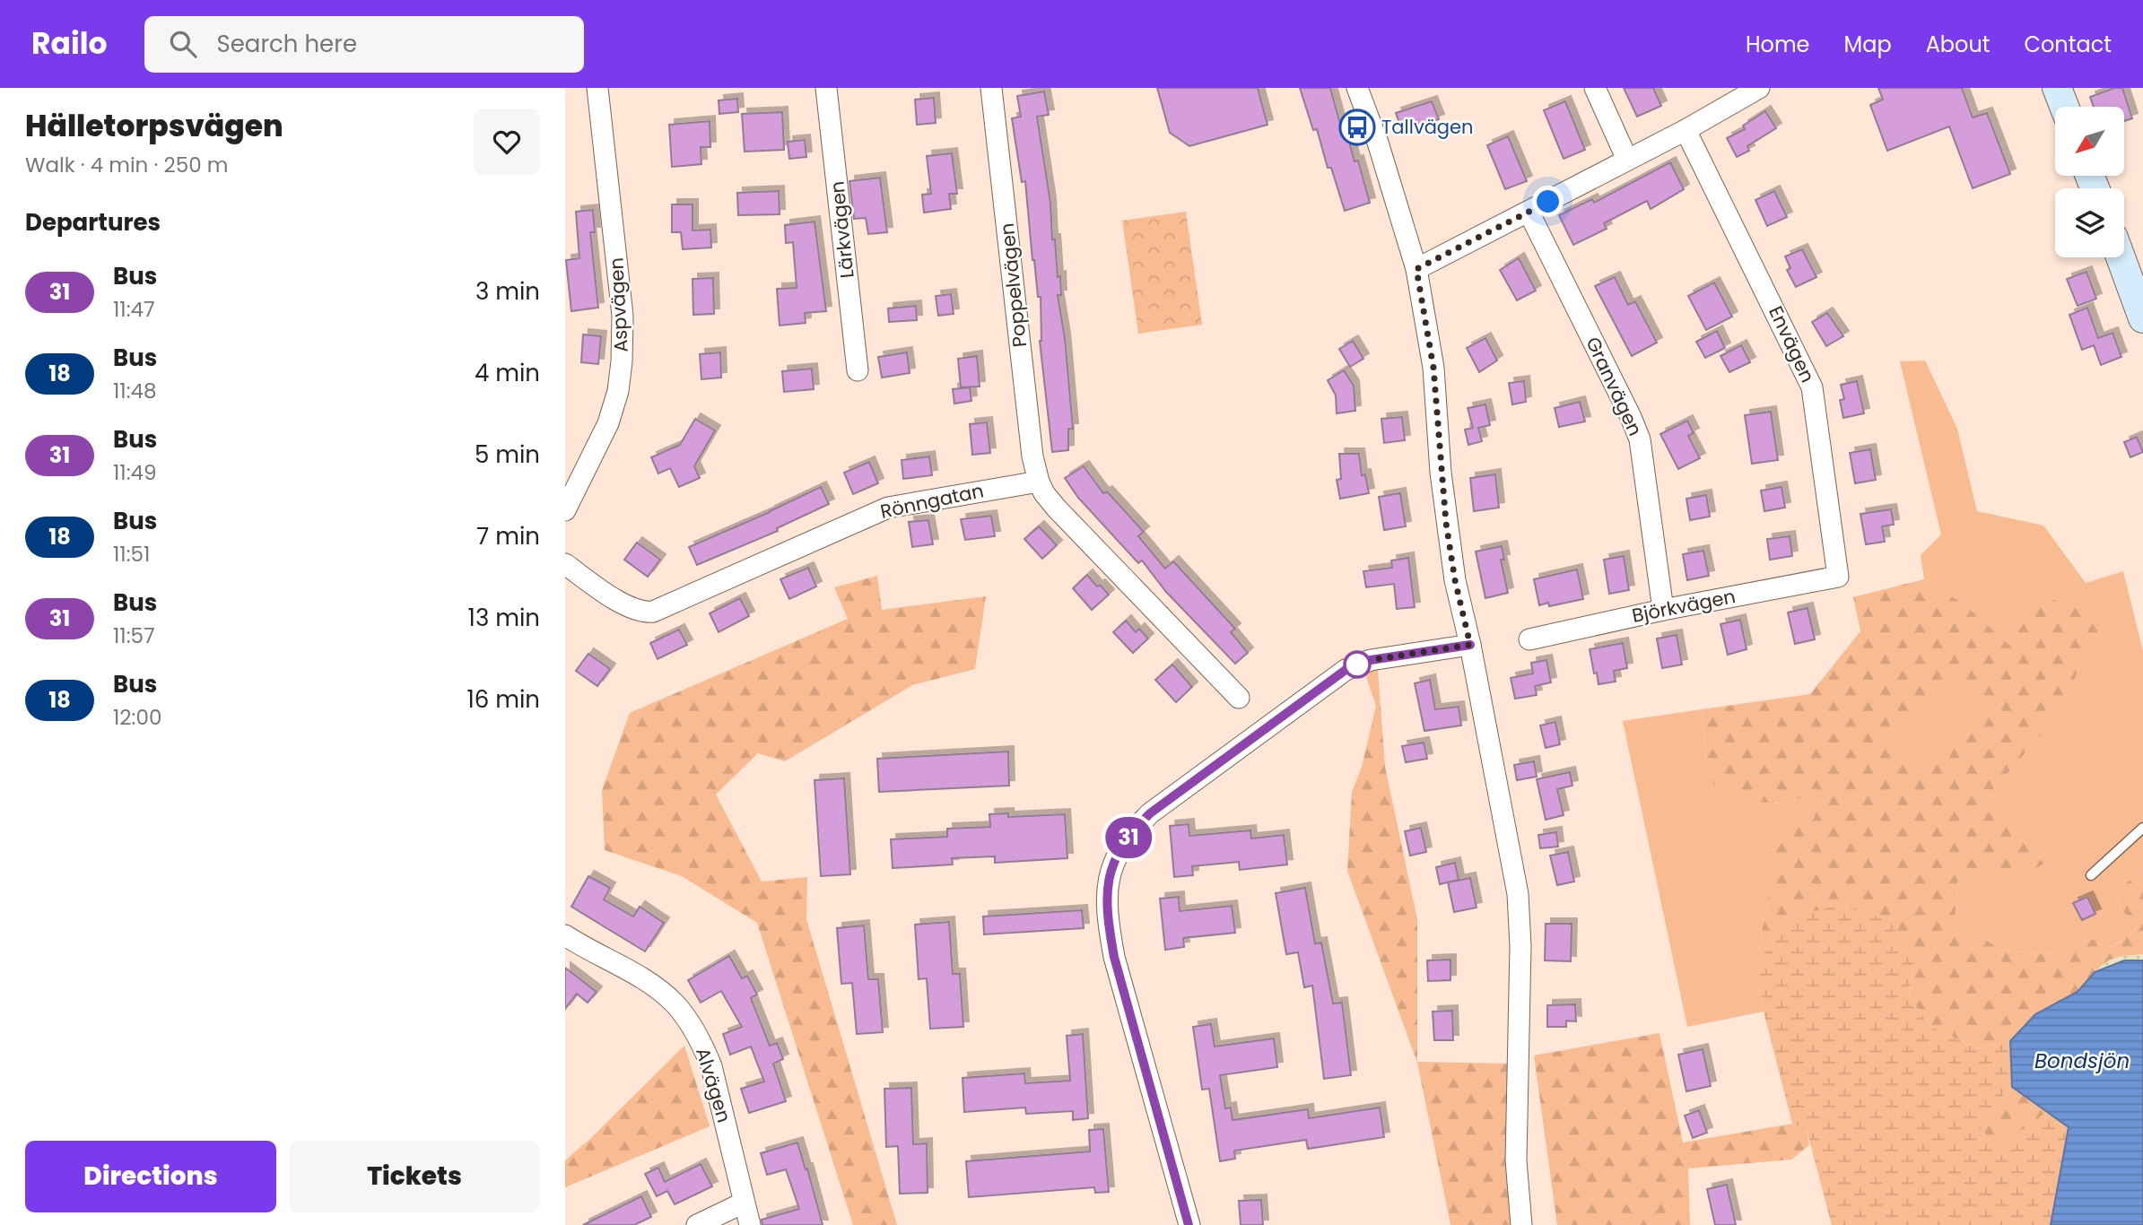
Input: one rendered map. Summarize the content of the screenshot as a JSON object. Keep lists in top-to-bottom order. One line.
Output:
{"streets":{"street":["Lärkvägen","Poppelvägen","Aspvägen","Envägen","Granvägen","Rönngatan","Björkvägen","Alvägen"]},"crossings":[["Poppelvägen","Rönngatan"],["Envägen","Björkvägen"],["Granvägen","Björkvägen"]],"water":["Bondsjön"],"places":{"bus stop":["Tallvägen"]},"lines":["bus line 31"],"north":"bottom left","page":{"header":"Railo","search":"Search here","nav":["Home","Map","About","Contact"],"heading":[["Hälletorpsvägen","Walk · 4 min · 250 m"],"Departures"],"on_map":"31","list":[{"mark":"31","name":"Bus","note":"11:47","value":"3 min"},{"mark":"18","name":"Bus","note":"11:48","value":"4 min"},{"mark":"31","name":"Bus","note":"11:49","value":"5 min"},{"mark":"18","name":"Bus","note":"11:51","value":"7 min"},{"mark":"31","name":"Bus","note":"11:57","value":"13 min"},{"mark":"18","name":"Bus","note":"12:00","value":"16 min"}],"buttons":["Directions","Tickets"]}}
